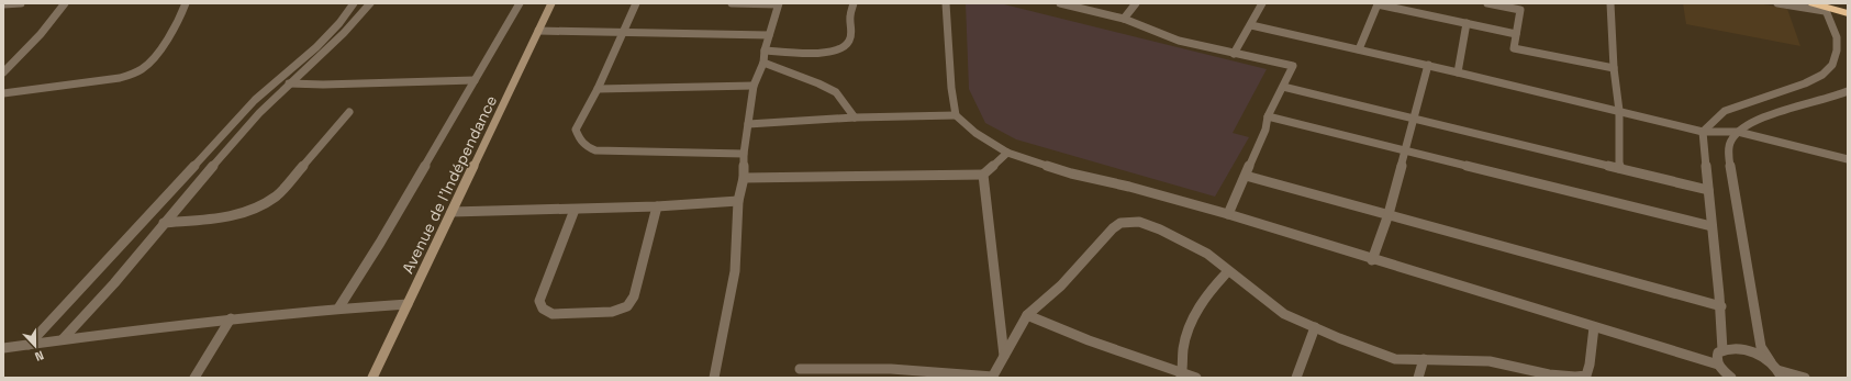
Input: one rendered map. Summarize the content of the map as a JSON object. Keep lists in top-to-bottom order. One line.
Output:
{"streets":{"main road":["Avenue de l'Indépendance"]},"north":"bottom"}
